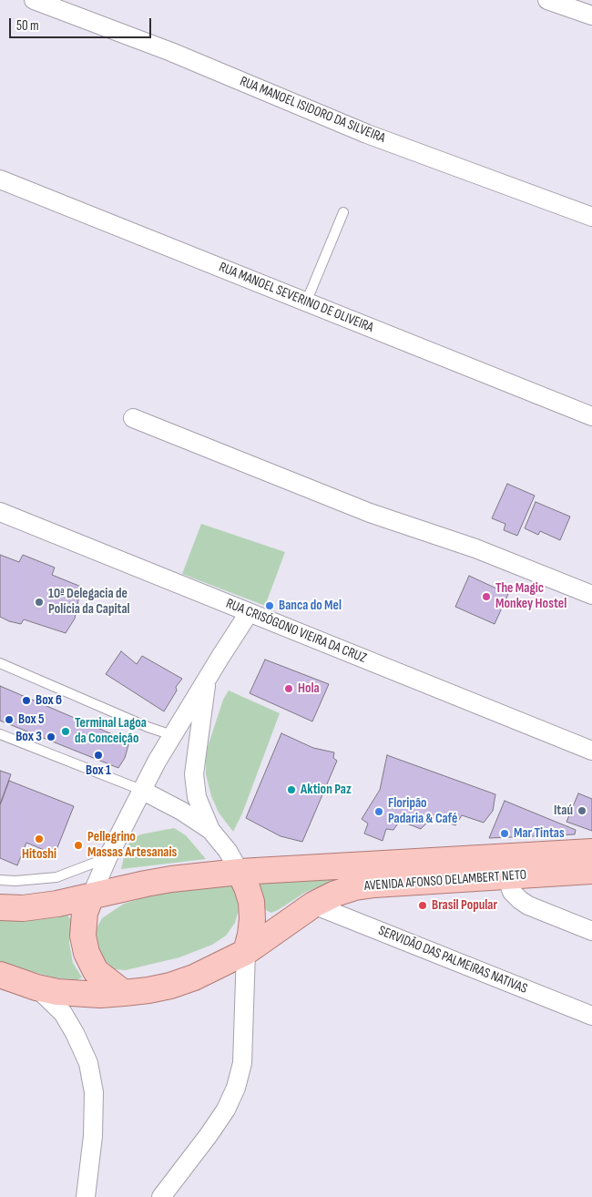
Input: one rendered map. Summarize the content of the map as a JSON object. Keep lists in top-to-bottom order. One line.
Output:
{"streets":{"main road":["AVENIDA AFONSO DELAMBERT NETO"],"street":["RUA MANOEL ISIDORO DA SILVEIRA","RUA MANOEL SEVERINO DE OLIVEIRA","RUA CRISÓGONO VIEIRA DA CRUZ","SERVIDÃO DAS PALMEIRAS NATIVAS"]},"crossings":[["AVENIDA AFONSO DELAMBERT NETO","SERVIDÃO DAS PALMEIRAS NATIVAS"]],"places":["The Magic Monkey Hostel","10ª Delegacia de Polícia da Capital","Banca do Mel","Hola","Box 6","Box 5","Terminal Lagoa da Conceição","Box 3","Box 1","Aktion Paz","Itaú","Floripão Padaria & Café","Mar Tintas","Hitoshi","Pellegrino Massas Artesanais","Brasil Popular"],"scale_bar":"50 m"}
